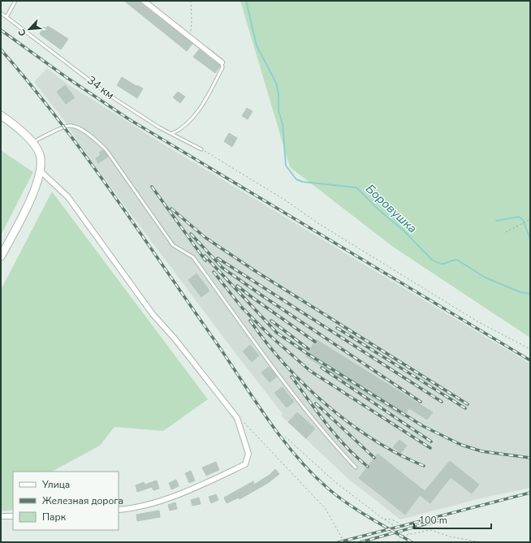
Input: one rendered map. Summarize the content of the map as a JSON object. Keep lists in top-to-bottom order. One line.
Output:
{"streets":{"lane":["34 км"]},"water":["Боровушка"],"legend":["Улица","Железная дорога","Парк"],"scale_bar":"100 m","north":"bottom left"}
